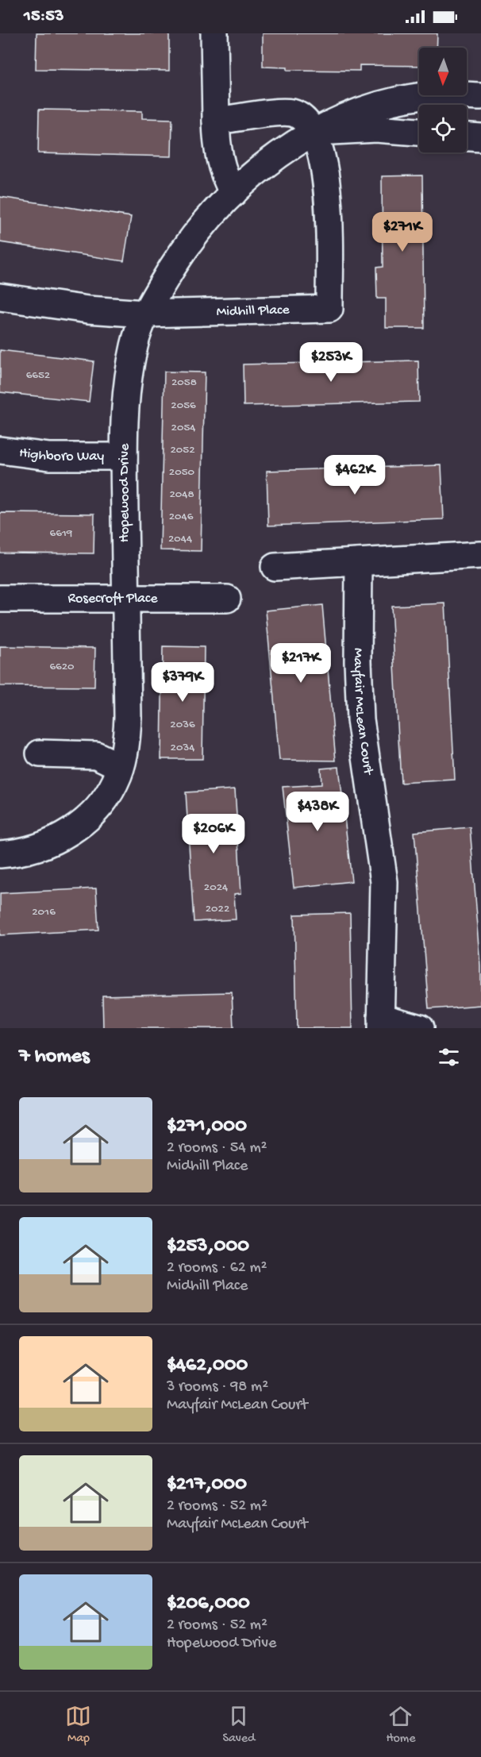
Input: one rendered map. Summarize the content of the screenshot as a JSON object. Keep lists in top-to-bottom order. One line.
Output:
{"streets":{"street":["Midhill Place","Highboro Way","Hopewood Drive","Rosecroft Place","Mayfair McLean Court"]},"crossings":[["Midhill Place","Hopewood Drive"],["Highboro Way","Hopewood Drive"],["Hopewood Drive","Rosecroft Place"]],"house_numbers":["6652","2058","2056","2054","2052","2050","2048","2046","6619","2044","6620","2036","2034","2024","2022","2016"],"north":"bottom","page":{"status":"15:53","price":["$271K","$253K","$462K","$217K","$379K","$438K","$206K"],"heading":"7 homes","list":[{"name":"$271,000","note":"2 rooms · 54 m² · Midhill Place"},{"name":"$253,000","note":"2 rooms · 62 m² · Midhill Place"},{"name":"$462,000","note":"3 rooms · 98 m² · Mayfair McLean Court"},{"name":"$217,000","note":"2 rooms · 52 m² · Mayfair McLean Court"},{"name":"$206,000","note":"2 rooms · 52 m² · Hopewood Drive"}],"tabs":["Map","Saved","Home"]}}
